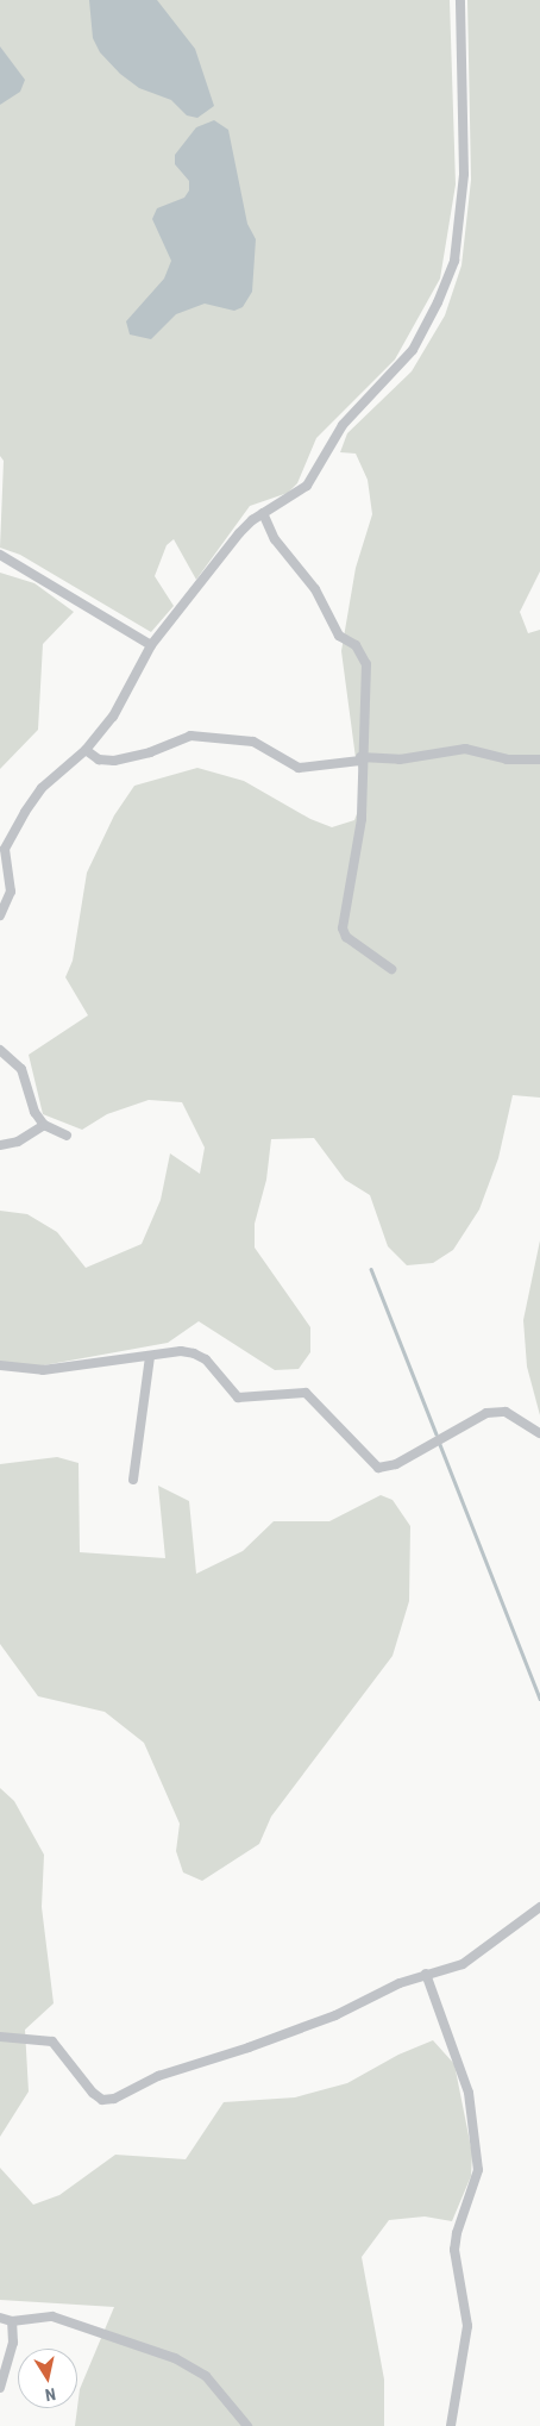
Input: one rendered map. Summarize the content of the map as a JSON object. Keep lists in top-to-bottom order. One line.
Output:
{"north":"bottom"}
